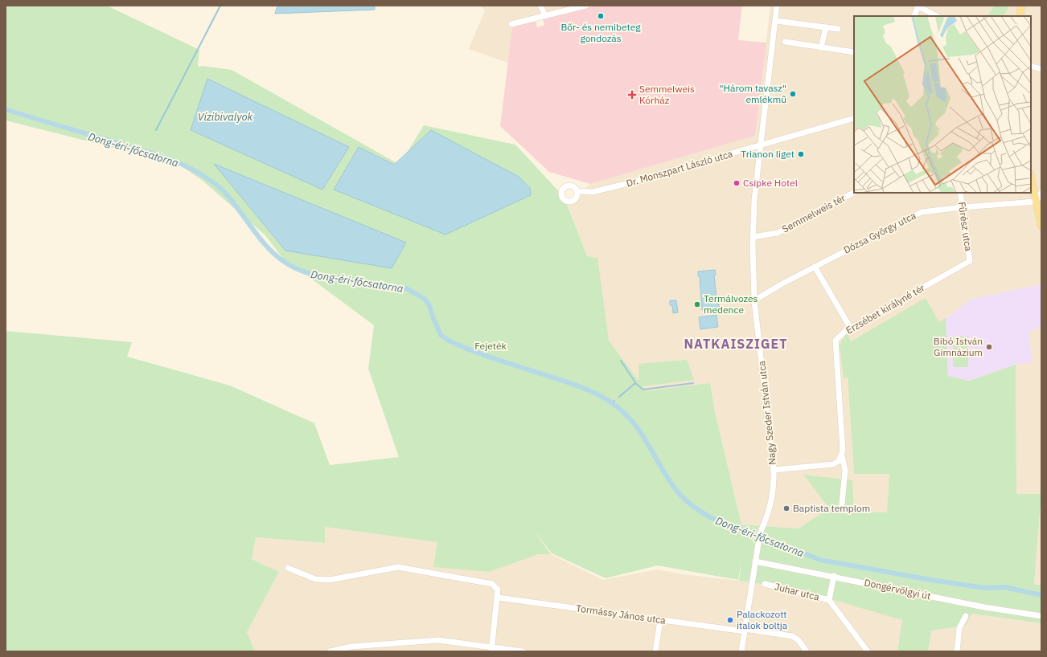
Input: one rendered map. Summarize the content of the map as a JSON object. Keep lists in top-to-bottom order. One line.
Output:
{"streets":{"street":["Dr. Monszpart László utca","Semmelweis tér","Fűrész utca","Dózsa György utca","Erzsébet királyné tér","Nagy Szeder István utca","Dongérvölgyi út","Juhar utca","Tormássy János utca"]},"crossings":[["Dr. Monszpart László utca","Nagy Szeder István utca"],["Semmelweis tér","Nagy Szeder István utca"],["Fűrész utca","Dózsa György utca"],["Fűrész utca","Erzsébet királyné tér"],["Dózsa György utca","Nagy Szeder István utca"],["Nagy Szeder István utca","Dongérvölgyi út"],["Nagy Szeder István utca","Tormássy János utca"],["Dongérvölgyi út","Juhar utca"]],"districts":["NATKAISZIGET"],"water":["Vízibivalyok","Dong-éri-főcsatorna"],"parks":["Fejeték"],"places":{"other":["Bőr- és nemibeteg gondozás","\"Három tavasz\" emlékmű","Trianon liget","Csipke Hotel","Termálvozes medence","Bibó István Gimnázium","Baptista templom","Palackozott italok boltja"],"health":["Semmelweis Kórház"]}}
